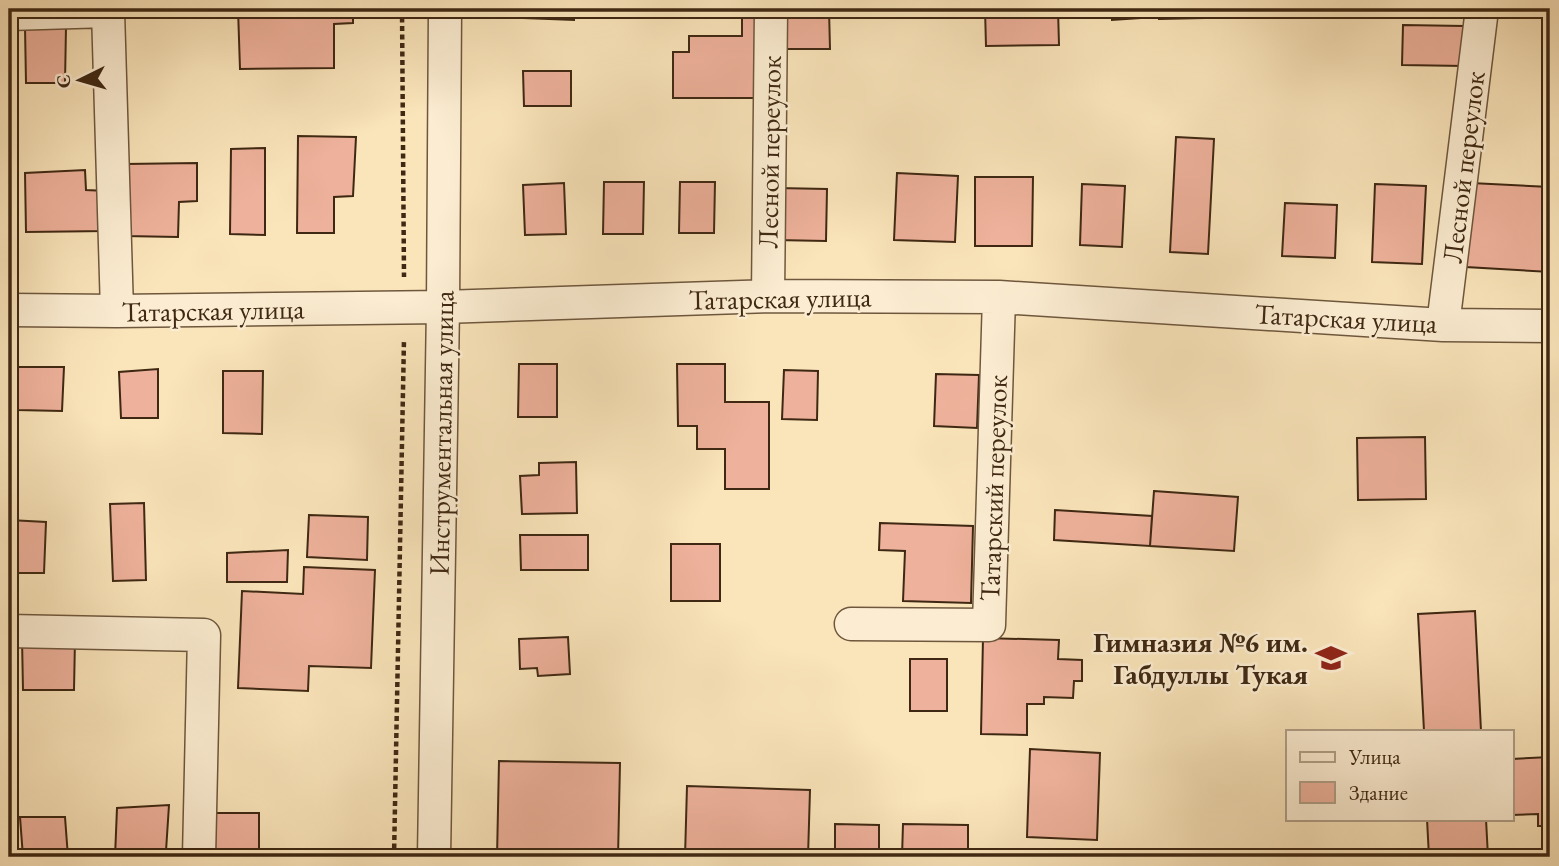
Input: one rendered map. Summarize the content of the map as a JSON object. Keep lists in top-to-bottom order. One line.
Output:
{"streets":{"street":["Лесной переулок","Татарская улица","Инструментальная улица","Татарский переулок"]},"crossings":[["Лесной переулок","Татарская улица"],["Татарская улица","Инструментальная улица"],["Татарская улица","Татарский переулок"]],"places":{"school or university":["Гимназия №6 им. Габдуллы Тукая"]},"legend":["Улица","Здание"],"north":"left"}
